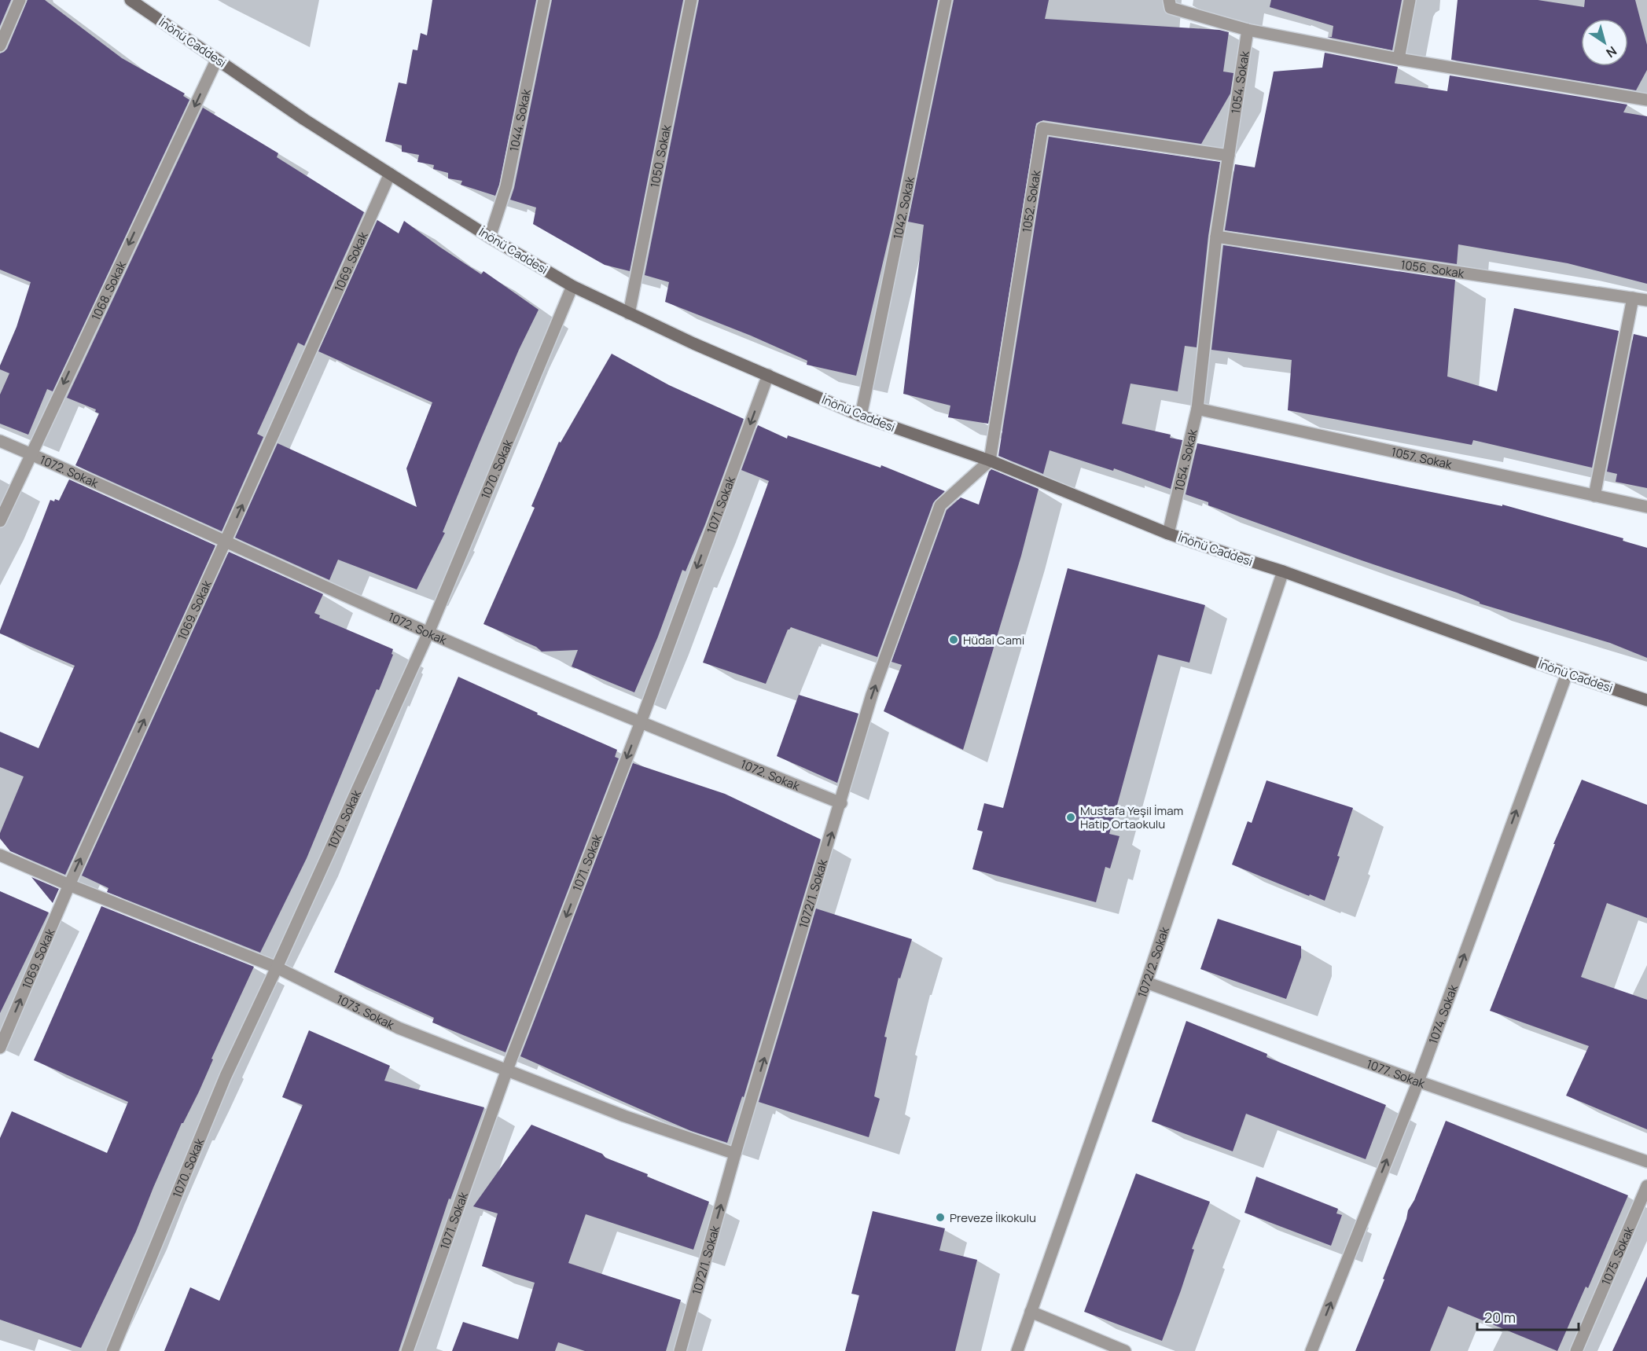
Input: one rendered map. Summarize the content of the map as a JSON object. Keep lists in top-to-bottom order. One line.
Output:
{"streets":{"street":["İnönü Caddesi","1054. Sokak","1044. Sokak","1050. Sokak","1052. Sokak","1042. Sokak","1069. Sokak","1056. Sokak","1068. Sokak","1057. Sokak","1070. Sokak","1072. Sokak","1071. Sokak","1072/1. Sokak","1072/2. Sokak","1073. Sokak","1074. Sokak","1077. Sokak","1075. Sokak"]},"crossings":[["İnönü Caddesi","1054. Sokak"],["İnönü Caddesi","1044. Sokak"],["İnönü Caddesi","1050. Sokak"],["İnönü Caddesi","1052. Sokak"],["İnönü Caddesi","1042. Sokak"],["İnönü Caddesi","1069. Sokak"],["İnönü Caddesi","1068. Sokak"],["İnönü Caddesi","1070. Sokak"],["İnönü Caddesi","1071. Sokak"],["İnönü Caddesi","1072/1. Sokak"],["İnönü Caddesi","1072/2. Sokak"],["İnönü Caddesi","1074. Sokak"],["1054. Sokak","1052. Sokak"],["1054. Sokak","1056. Sokak"],["1054. Sokak","1057. Sokak"],["1052. Sokak","1072/1. Sokak"],["1069. Sokak","1072. Sokak"],["1069. Sokak","1073. Sokak"],["1068. Sokak","1072. Sokak"],["1070. Sokak","1072. Sokak"],["1070. Sokak","1073. Sokak"],["1072. Sokak","1071. Sokak"],["1072. Sokak","1072/1. Sokak"],["1071. Sokak","1073. Sokak"],["1072/1. Sokak","1073. Sokak"],["1072/2. Sokak","1077. Sokak"],["1074. Sokak","1077. Sokak"]],"one_way":["1069. Sokak","1068. Sokak","1071. Sokak","1072/1. Sokak","1074. Sokak"],"places":["Hüdai Cami","Mustafa Yeşil İmam Hatip Ortaokulu","Preveze İlkokulu"],"scale_bar":"20 m","north":"bottom right"}
